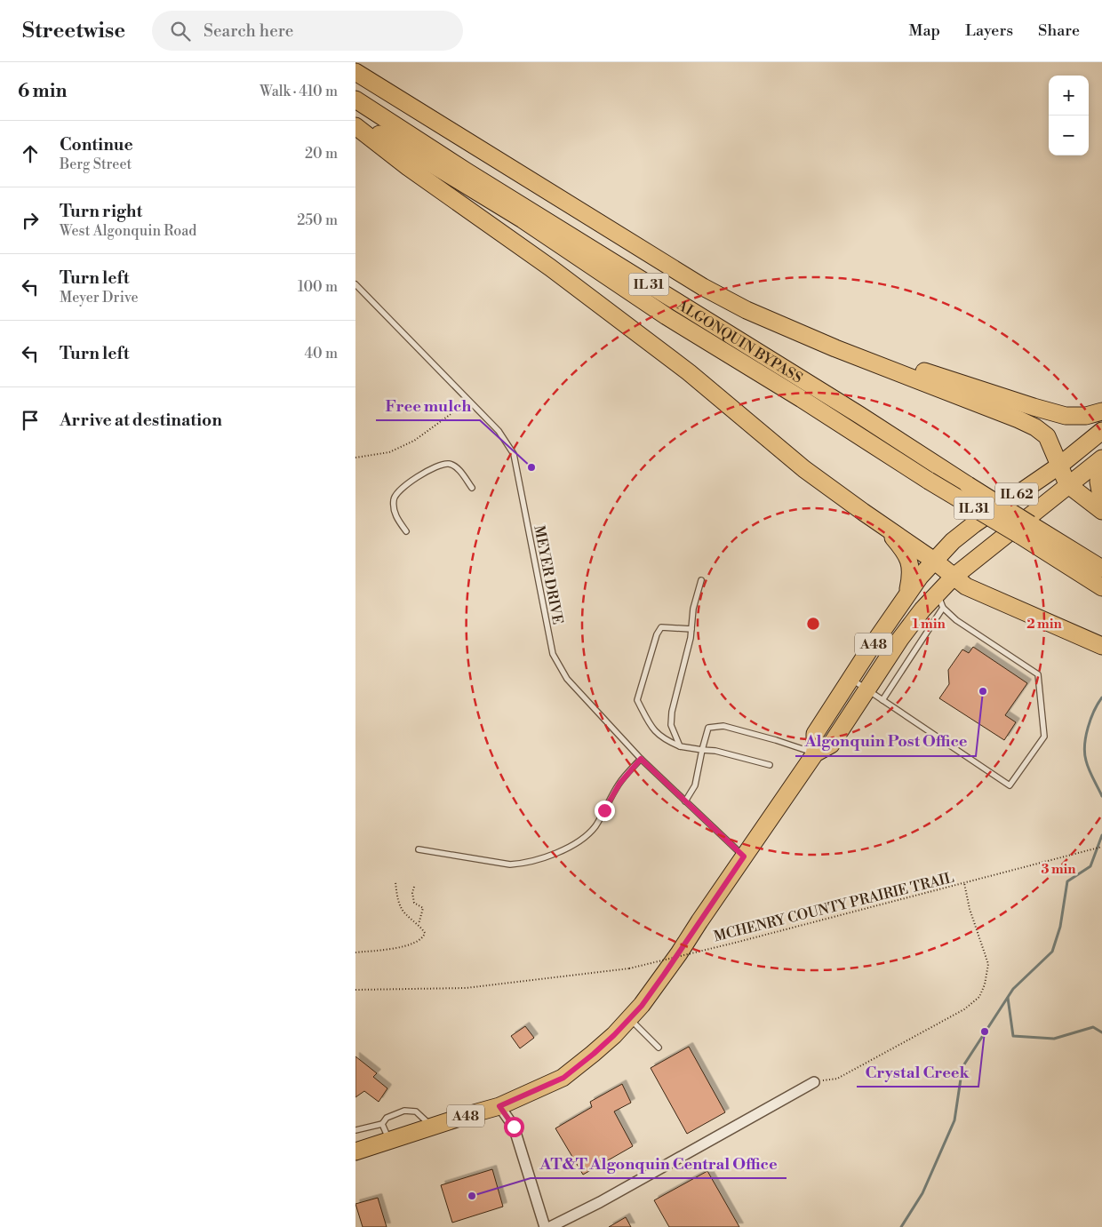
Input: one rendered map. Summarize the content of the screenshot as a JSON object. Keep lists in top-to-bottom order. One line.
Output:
{"streets":{"main road":["IL 31","ALGONQUIN BYPASS","IL 62","A48"],"lane":["MEYER DRIVE"],"path":["MCHENRY COUNTY PRAIRIE TRAIL"]},"crossings":[["IL 62","A48"],["MEYER DRIVE","A48"]],"places":["Free mulch","Algonquin Post Office","Crystal Creek","AT&T Algonquin Central Office"],"page":{"header":"Streetwise","search":"Search here","nav":["Map","Layers","Share"],"heading":["6 min","Walk · 410 m"],"map_buttons":["+","−"],"list":[["Continue","Berg Street","20 m"],["Turn right","West Algonquin Road","250 m"],["Turn left","Meyer Drive","100 m"],["Turn left","40 m"],"Arrive at destination"]},"rings":["1 min","2 min","3 min"]}
